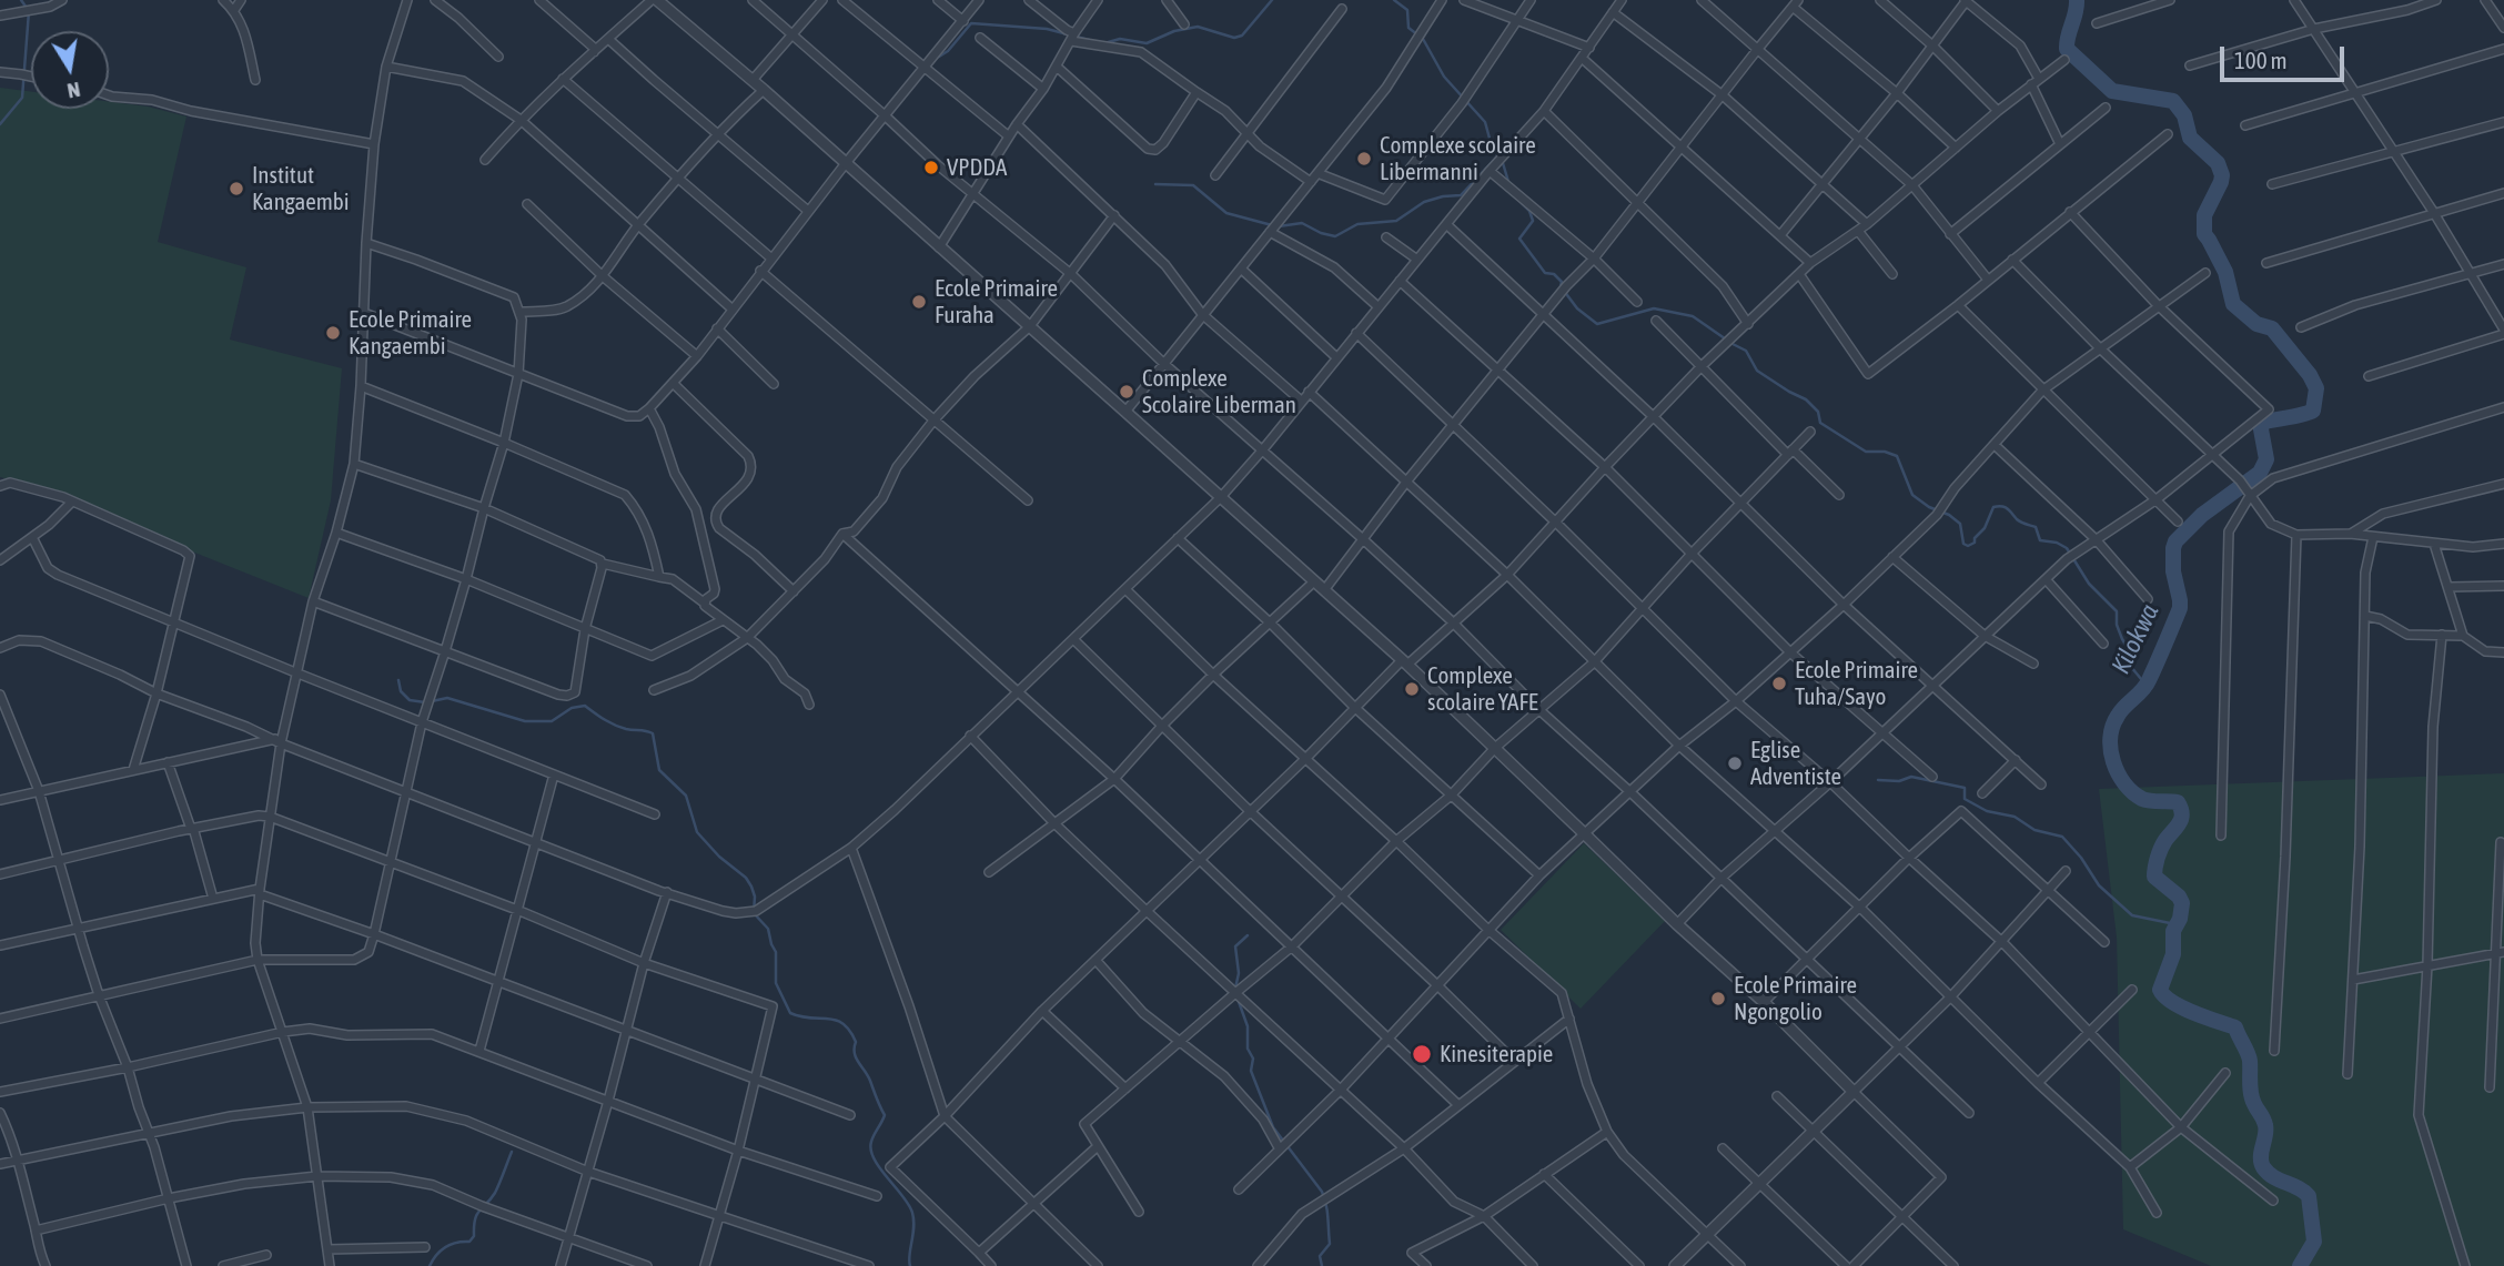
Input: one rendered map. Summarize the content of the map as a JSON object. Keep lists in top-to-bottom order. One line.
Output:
{"water":["Kilokwa"],"places":["Complexe scolaire Libermanni","VPDDA","Institut Kangaembi","Ecole Primaire Furaha","Ecole Primaire Kangaembi","Complexe Scolaire Liberman","Ecole Primaire Tuha/Sayo","Complexe scolaire YAFE","Eglise Adventiste","Ecole Primaire Ngongolio","Kinesiterapie"],"scale_bar":"100 m","north":"bottom"}
